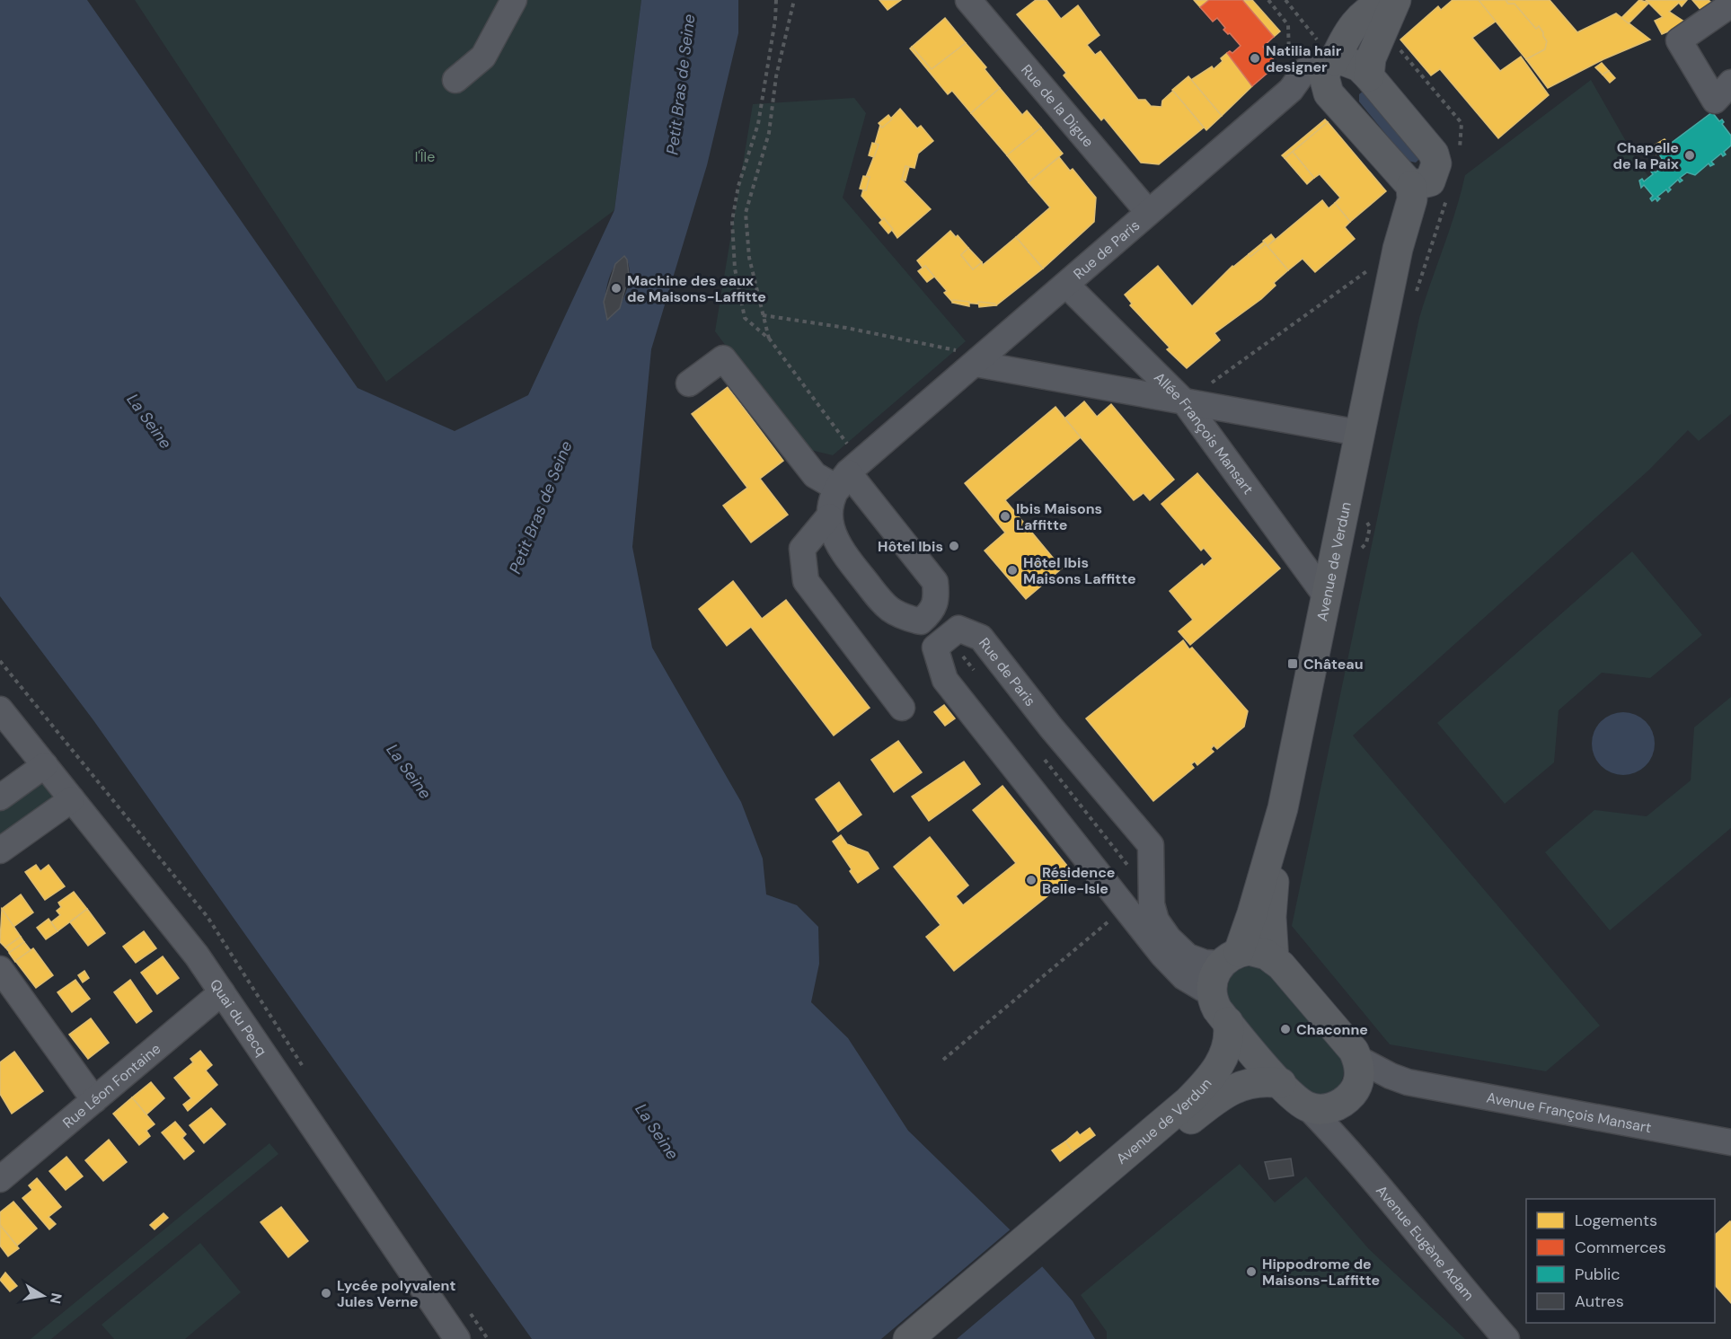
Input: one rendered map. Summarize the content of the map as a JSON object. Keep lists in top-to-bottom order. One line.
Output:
{"streets":{"main road":["Avenue de Verdun"],"street":["Rue de la Digue","Rue de Paris","Allée François Mansart","Quai du Pecq","Rue Léon Fontaine","Avenue François Mansart","Avenue Eugène Adam"]},"crossings":[["Rue de la Digue","Rue de Paris"],["Rue de Paris","Allée François Mansart"],["Rue de Paris","Avenue de Verdun"],["Allée François Mansart","Avenue de Verdun"],["Quai du Pecq","Rue Léon Fontaine"]],"water":["Petit Bras de Seine","La Seine"],"parks":["l'Île"],"places":{"other":["Natilia hair designer","Chapelle de la Paix","Machine des eaux de Maisons-Laffitte","Ibis Maisons Laffitte","Hôtel Ibis","Hôtel Ibis Maisons Laffitte","Résidence Belle-Isle","Chaconne","Hippodrome de Maisons-Laffitte","Lycée polyvalent Jules Verne"],"transit":["Château"]},"legend":["Logements","Commerces","Public","Autres"],"north":"right"}
